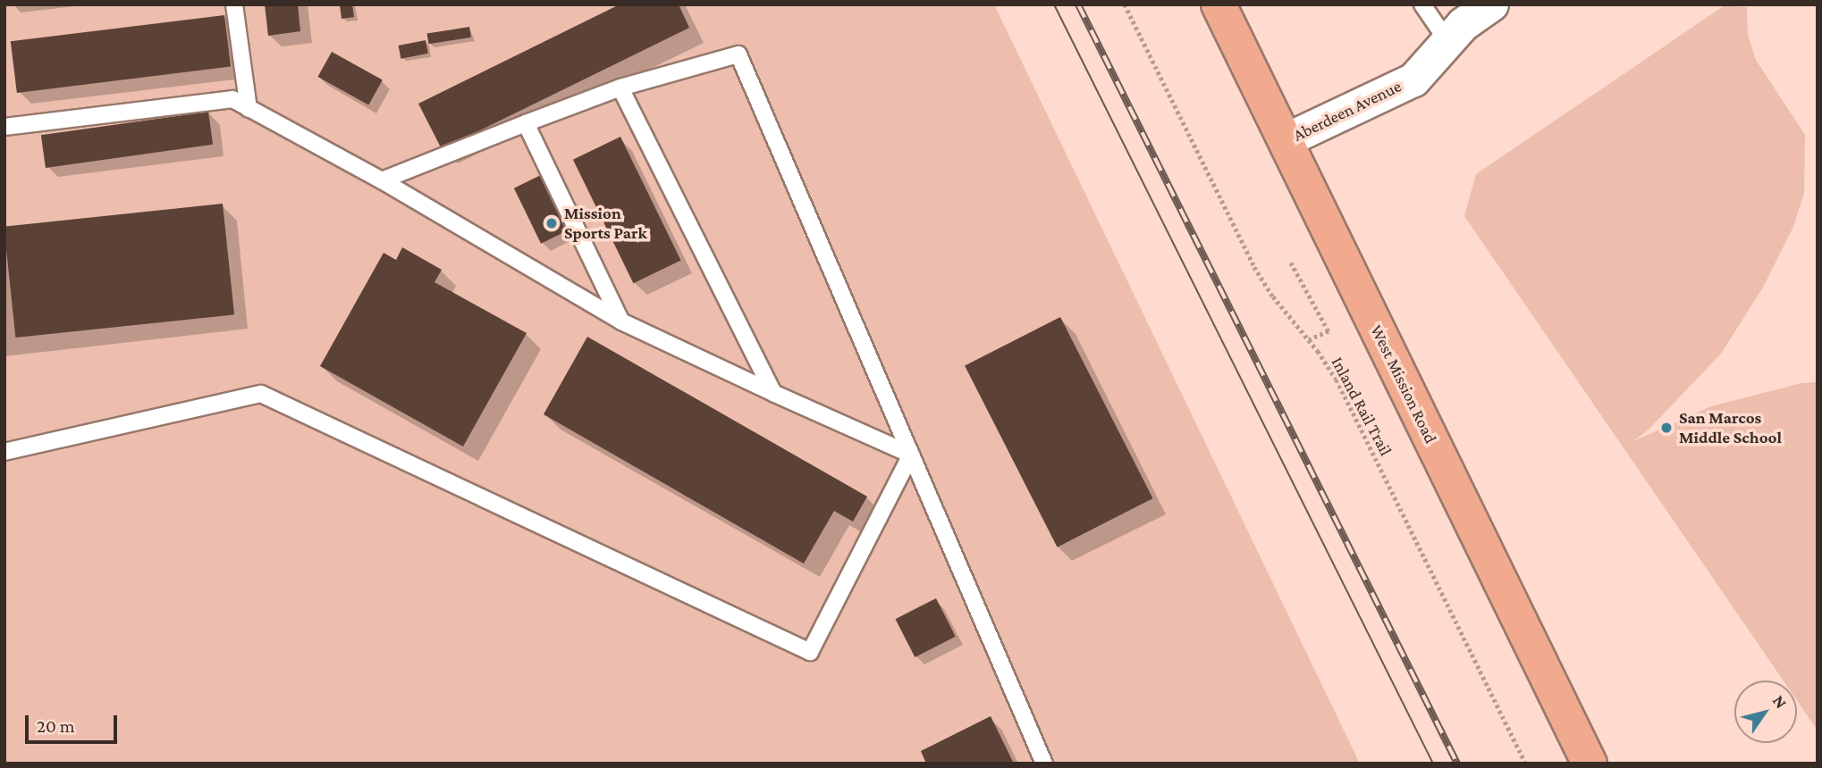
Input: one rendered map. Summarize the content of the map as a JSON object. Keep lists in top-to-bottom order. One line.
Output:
{"streets":{"main road":["West Mission Road"],"street":["Aberdeen Avenue"],"path":["Inland Rail Trail"]},"crossings":[["Aberdeen Avenue","West Mission Road"]],"places":["Mission Sports Park","San Marcos Middle School"],"scale_bar":"20 m","north":"top right"}
